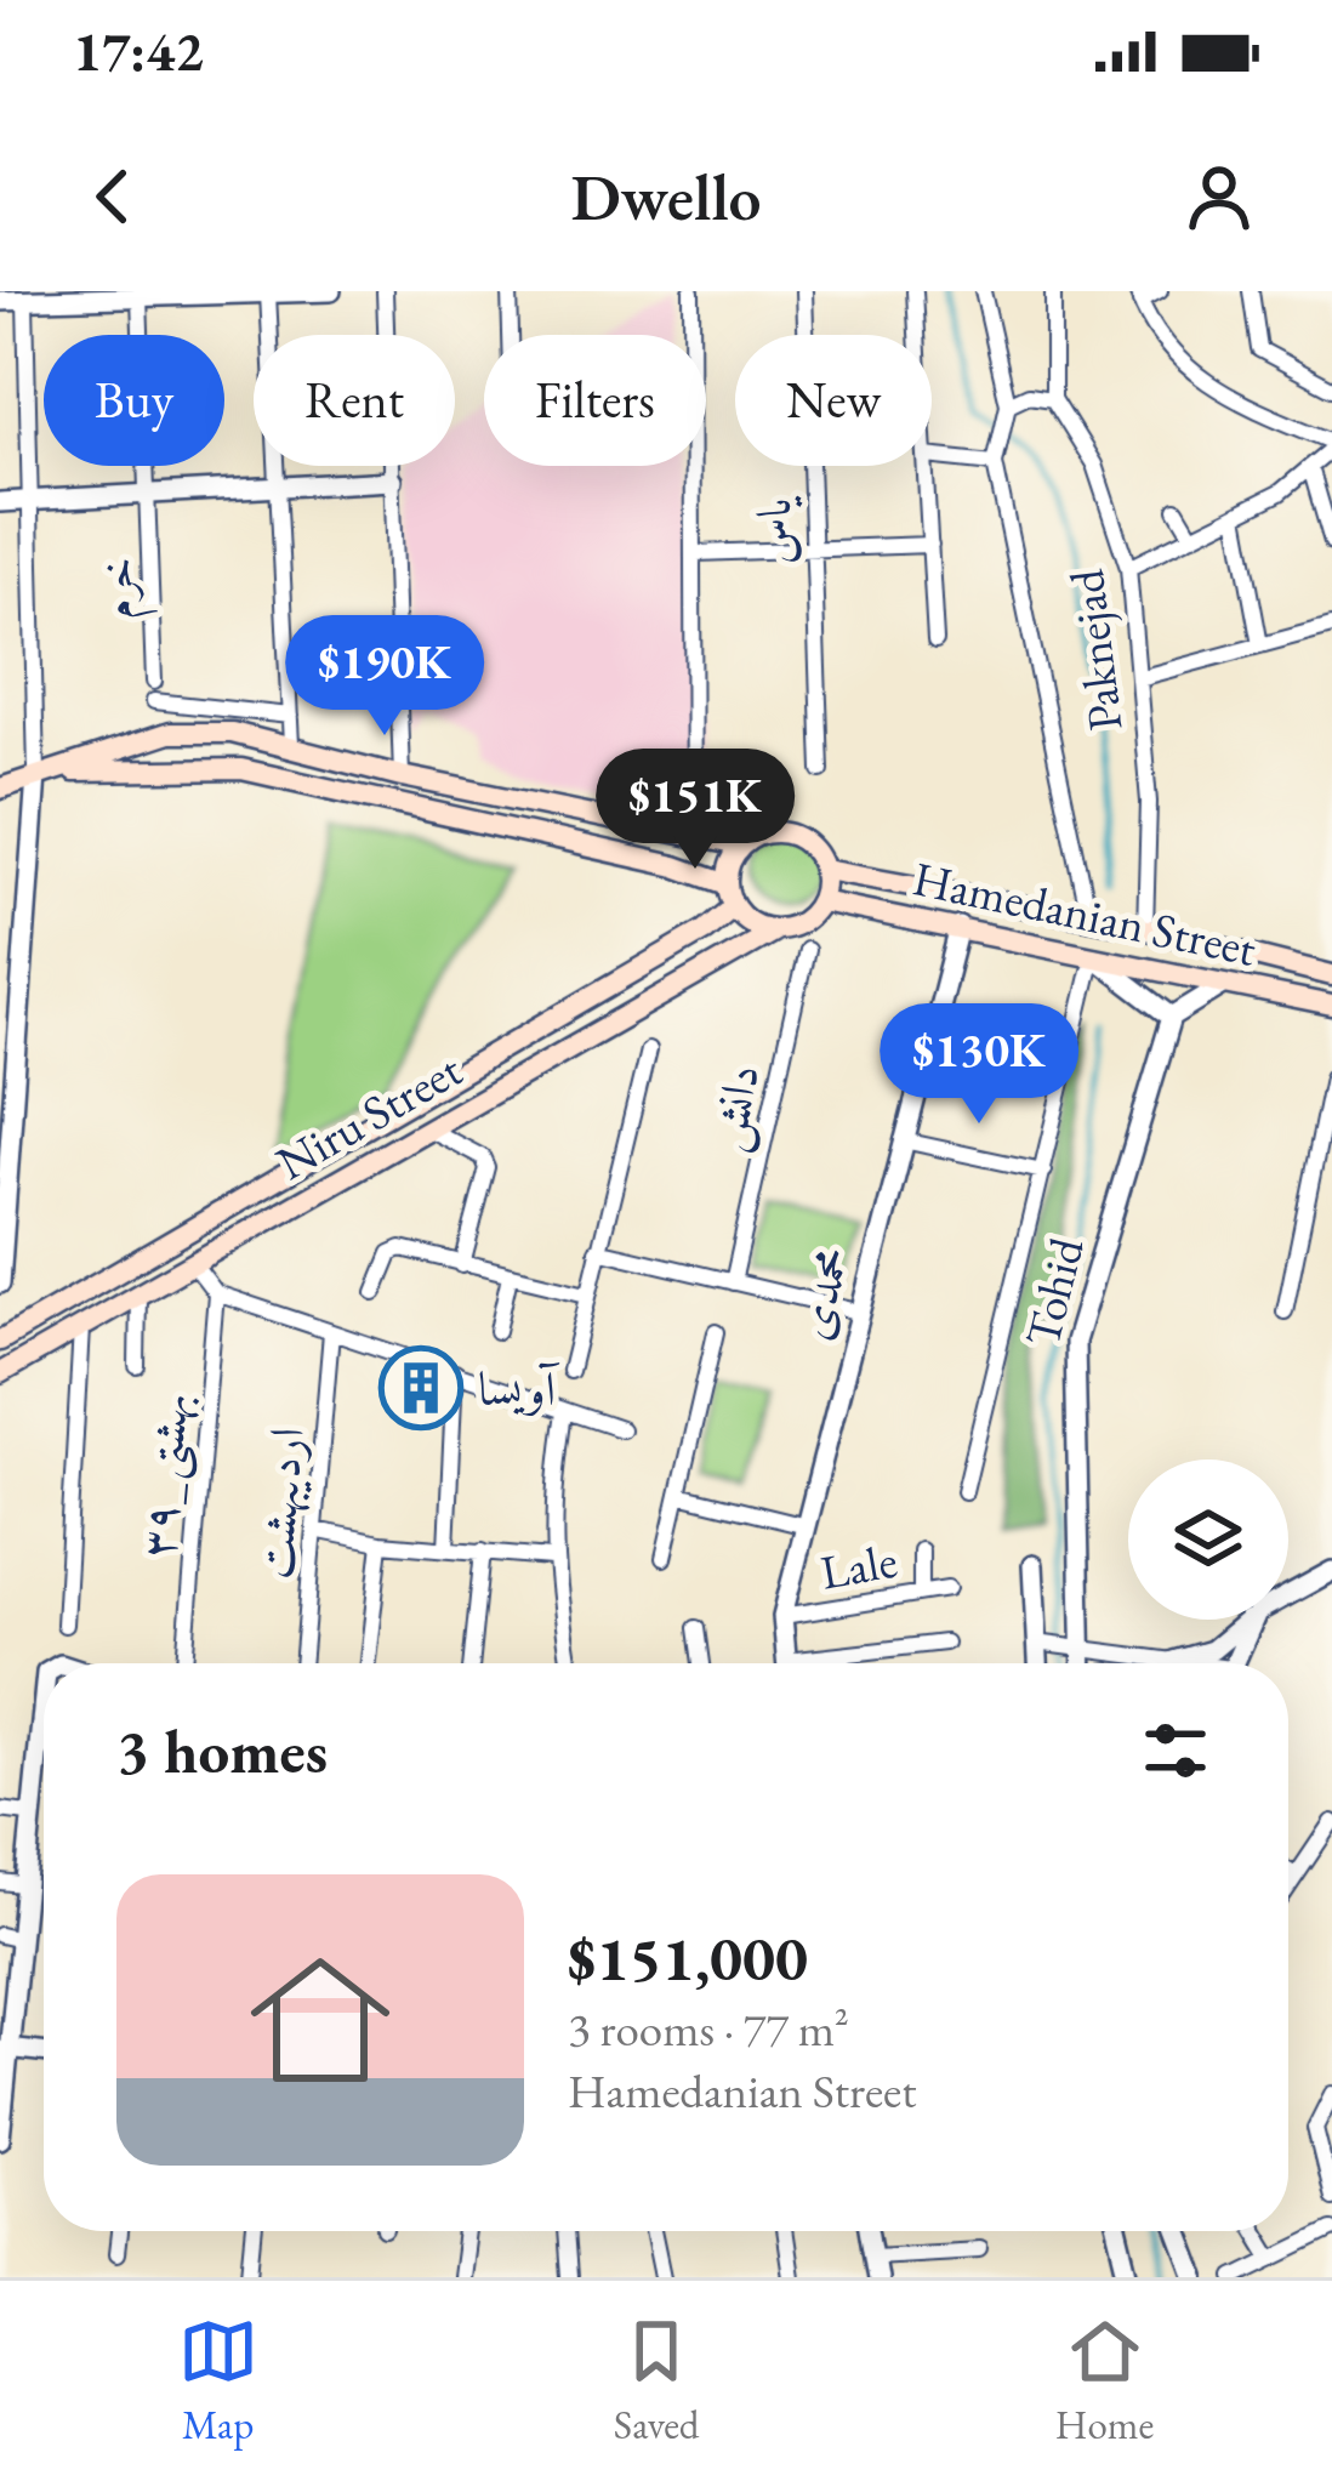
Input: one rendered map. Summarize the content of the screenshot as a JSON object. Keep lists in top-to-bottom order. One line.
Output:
{"streets":{"main road":["Hamedanian Street","Niru Street"],"street":["یاس","خرم","Paknejad","دانش","Tohid","محمدی","۳۹_بهشتی","اردیبهشت","Lale"]},"crossings":[["Paknejad","Hamedanian Street"],["Hamedanian Street","Niru Street"],["Hamedanian Street","محمدی"],["محمدی","Lale"]],"places":{"building":["آویسا"]},"page":{"status":"17:42","header":"Dwello","chip":["Buy","Rent","Filters","New"],"price":["$190K","$151K","$130K"],"heading":"3 homes","list":[{"name":"$151,000","note":"3 rooms · 77 m² · Hamedanian Street"}],"tabs":["Map","Saved","Home"]}}
